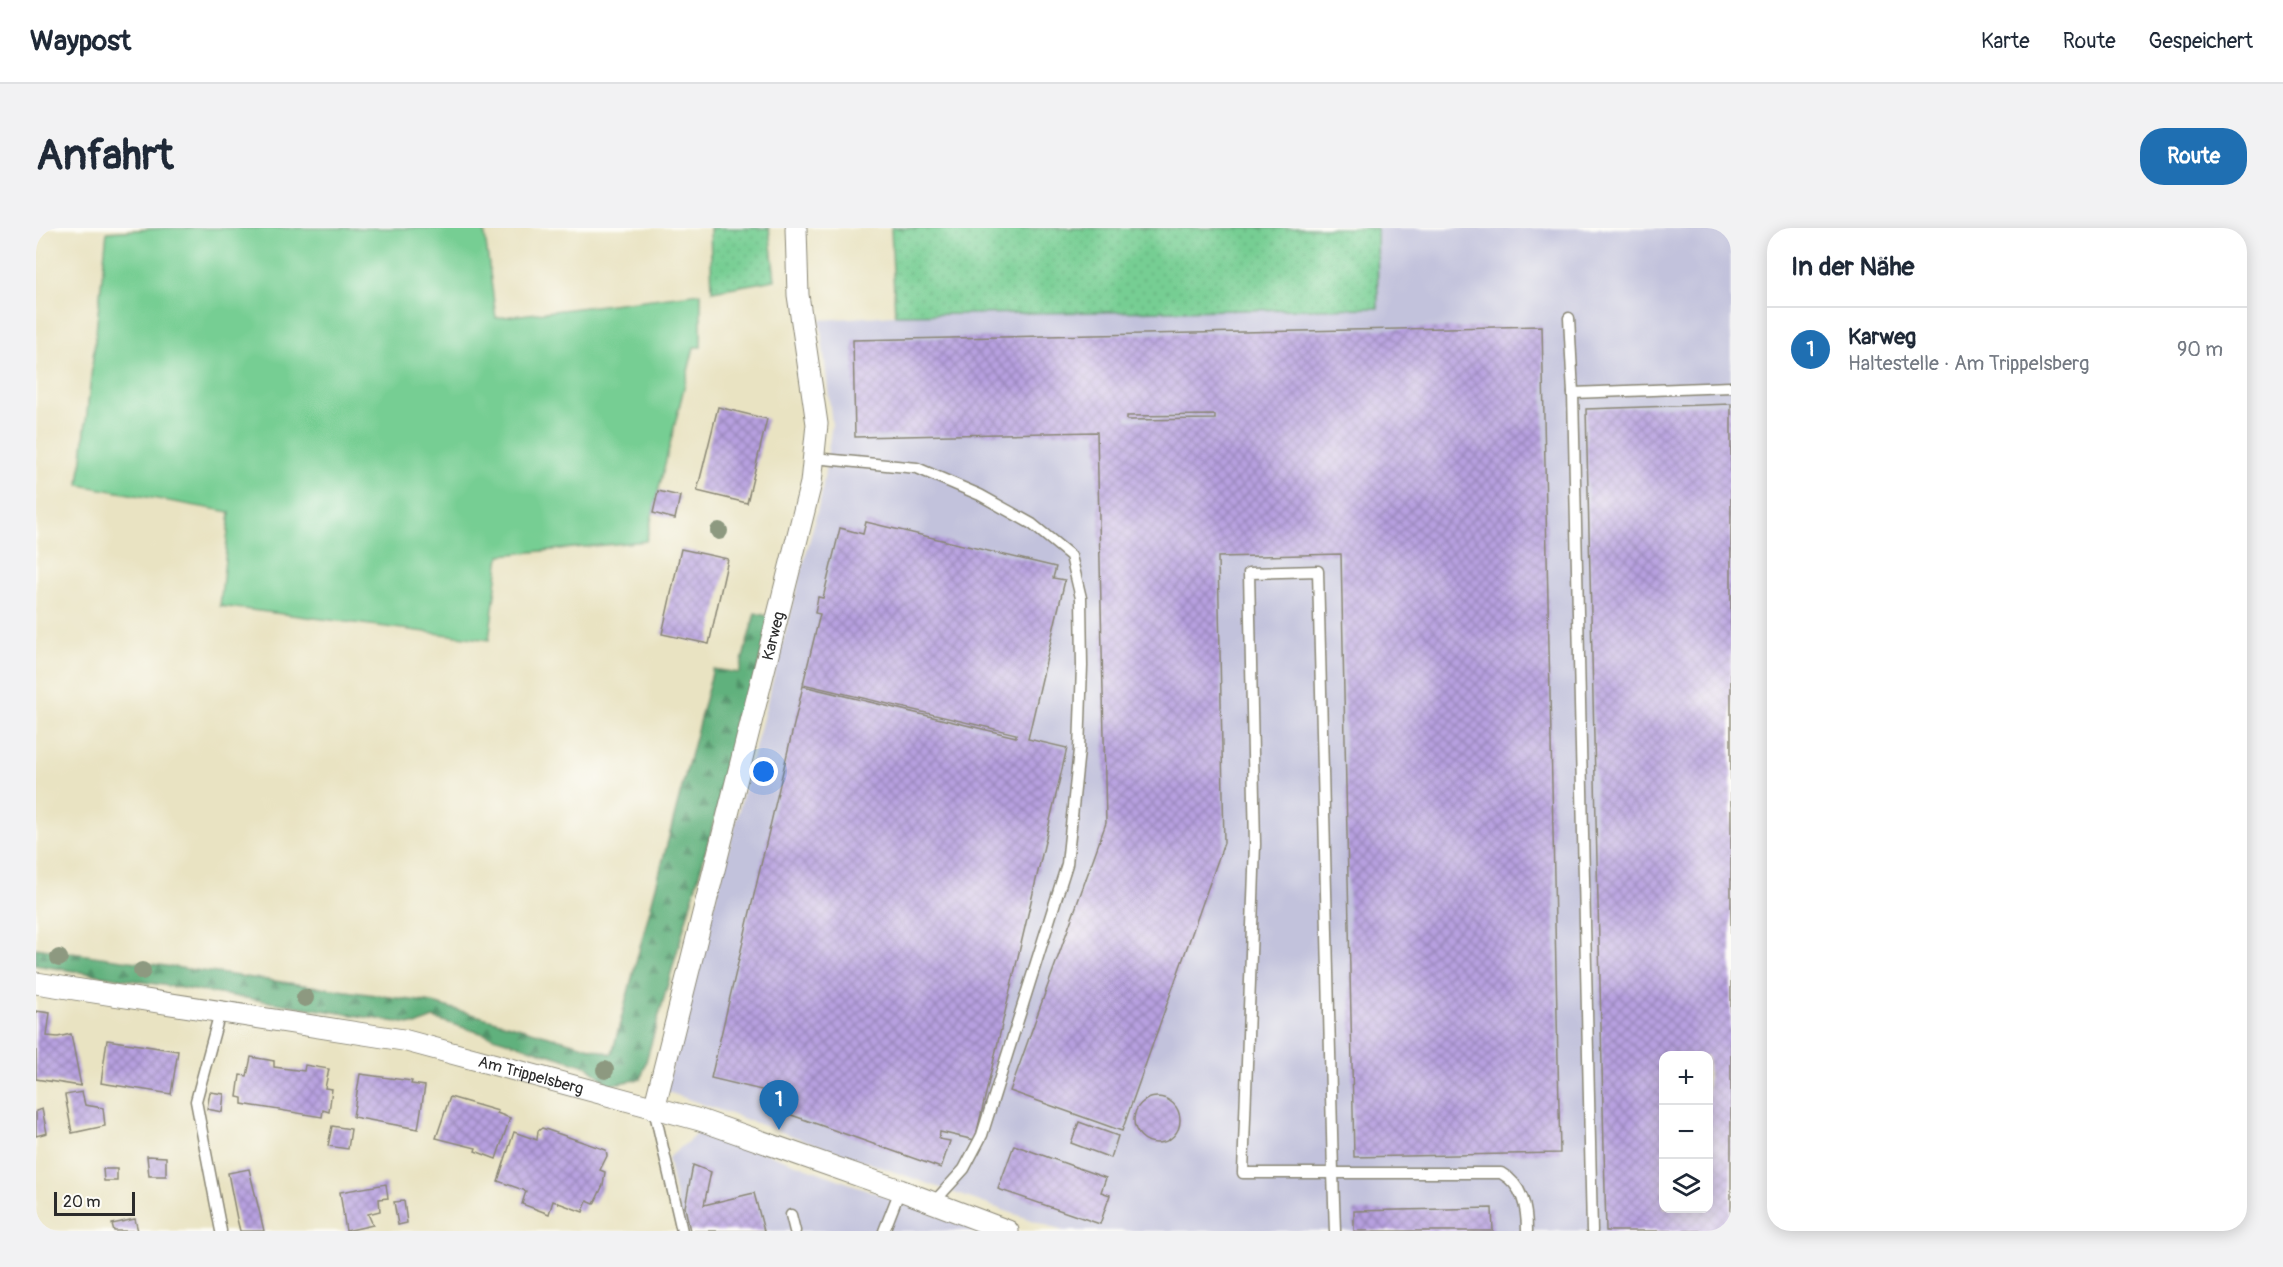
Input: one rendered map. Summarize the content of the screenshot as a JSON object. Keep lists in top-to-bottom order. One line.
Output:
{"streets":{"street":["Karweg","Am Trippelsberg"]},"crossings":[["Karweg","Am Trippelsberg"]],"scale_bar":"20 m","page":{"header":"Waypost","nav":["Karte","Route","Gespeichert"],"buttons":"Route","title":"Anfahrt","heading":"In der Nähe","list":[{"mark":"1","name":"Karweg","note":"Haltestelle · Am Trippelsberg","value":"90 m"}],"map_buttons":["+","−"],"pins":"1","scale":"20 m"}}
